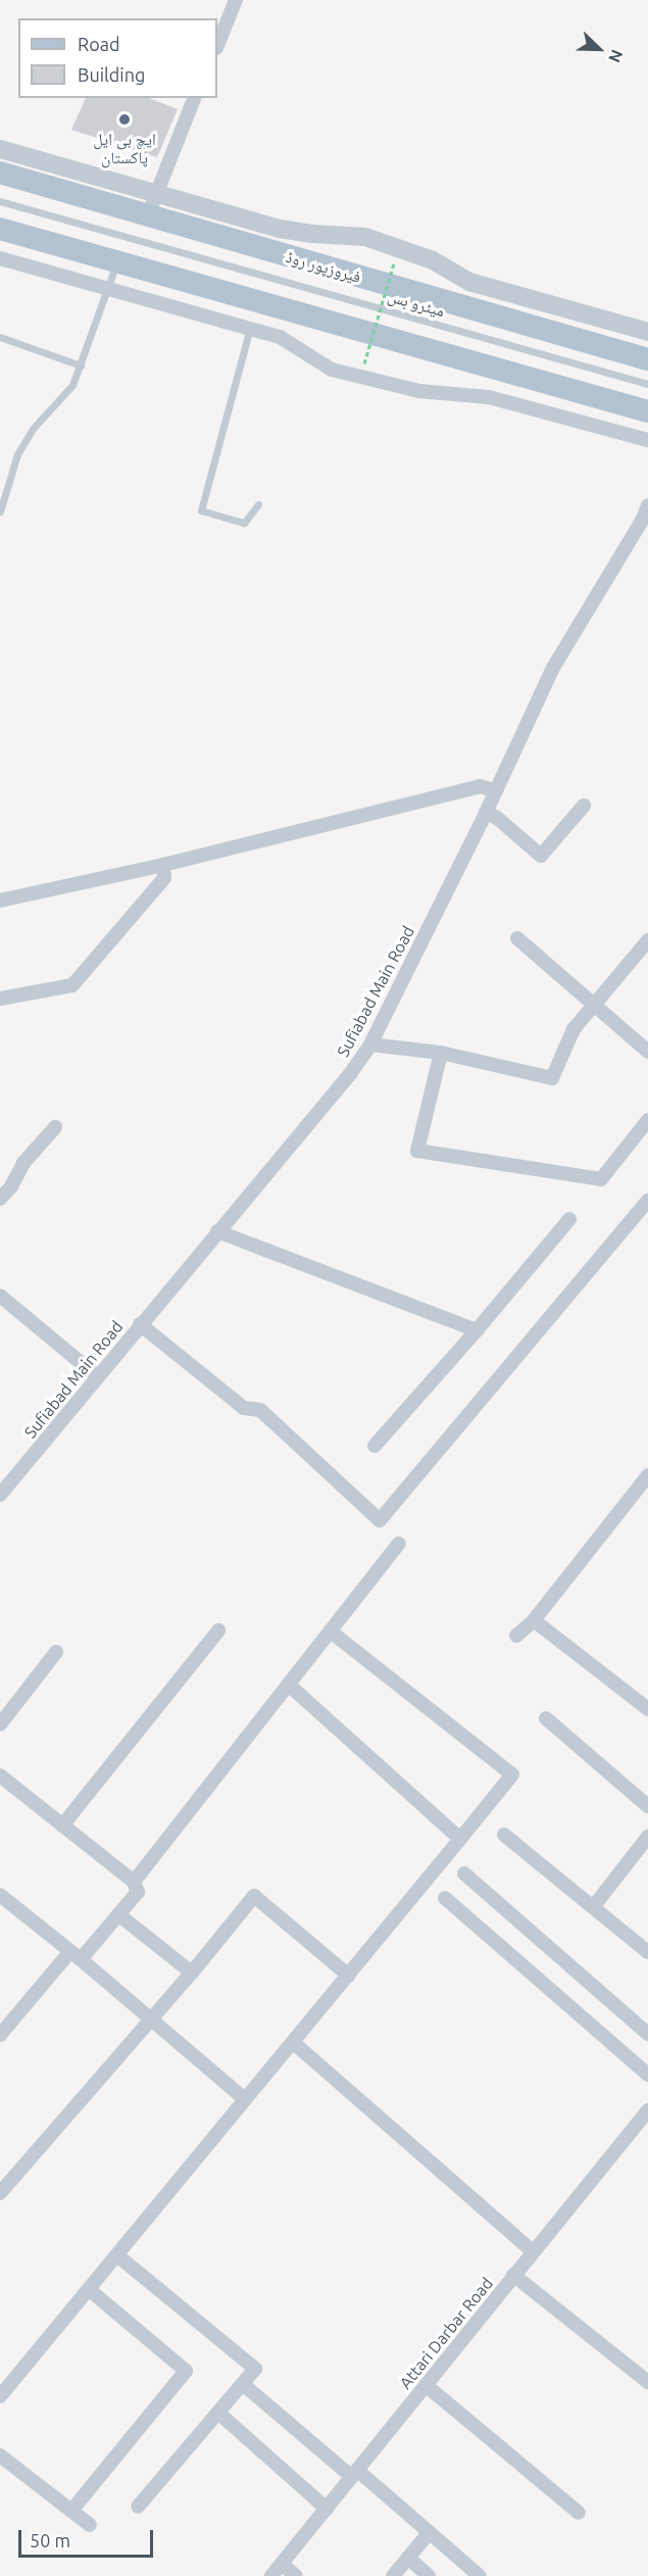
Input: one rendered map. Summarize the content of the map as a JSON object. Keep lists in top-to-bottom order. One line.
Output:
{"streets":{"main road":["فیروزپور روڈ"],"street":["Sufiabad Main Road","Attari Darbar Road"],"lane":["میٹرو بس"]},"places":["ایچ بی ایل پاکستان"],"legend":["Road","Building"],"scale_bar":"50 m","north":"bottom right"}
